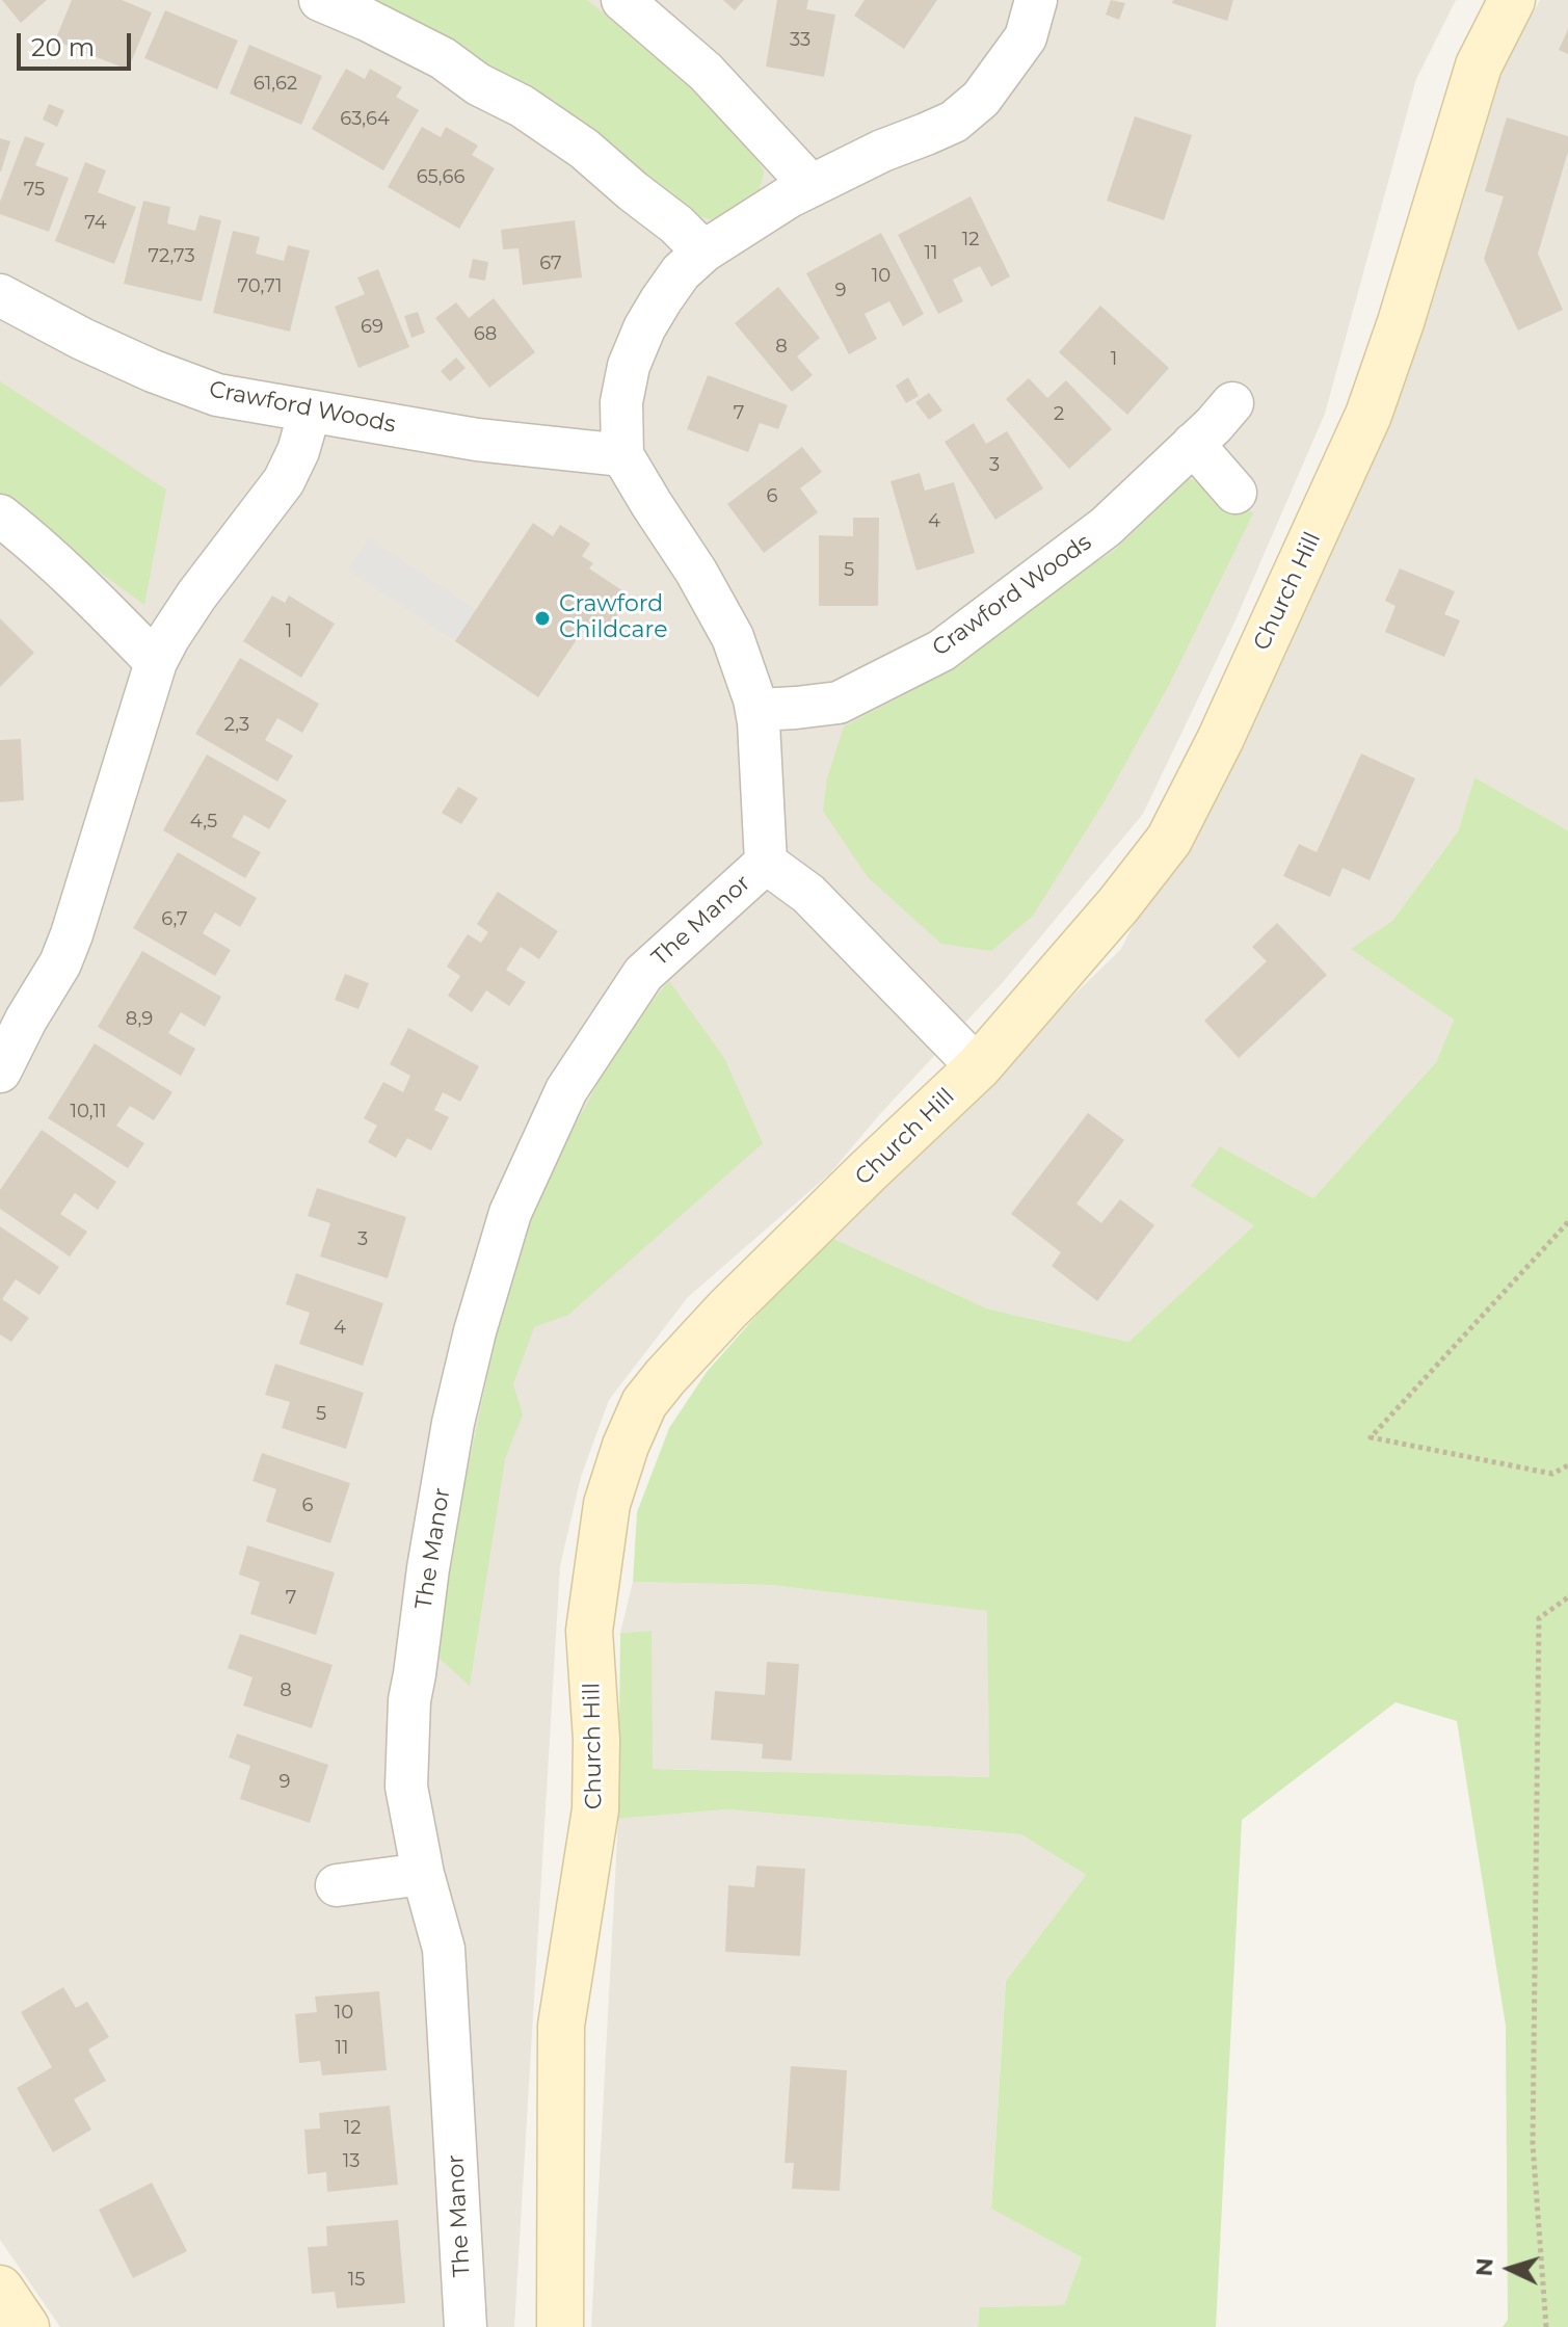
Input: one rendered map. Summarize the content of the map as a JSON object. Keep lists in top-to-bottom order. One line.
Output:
{"streets":{"street":["Crawford Woods","Church Hill","The Manor"]},"places":["Crawford Childcare"],"house_numbers":["33","61,62","63,64","65,66","75","74","12","11","72,73","67","10","70,71","9","69","68","8","1","7","2","3","6","4","5","1","2,3","4,5","6,7","8,9","10,11","3","4","5","6","7","8","9","10","11","12","13","15"],"scale_bar":"20 m","north":"left"}
